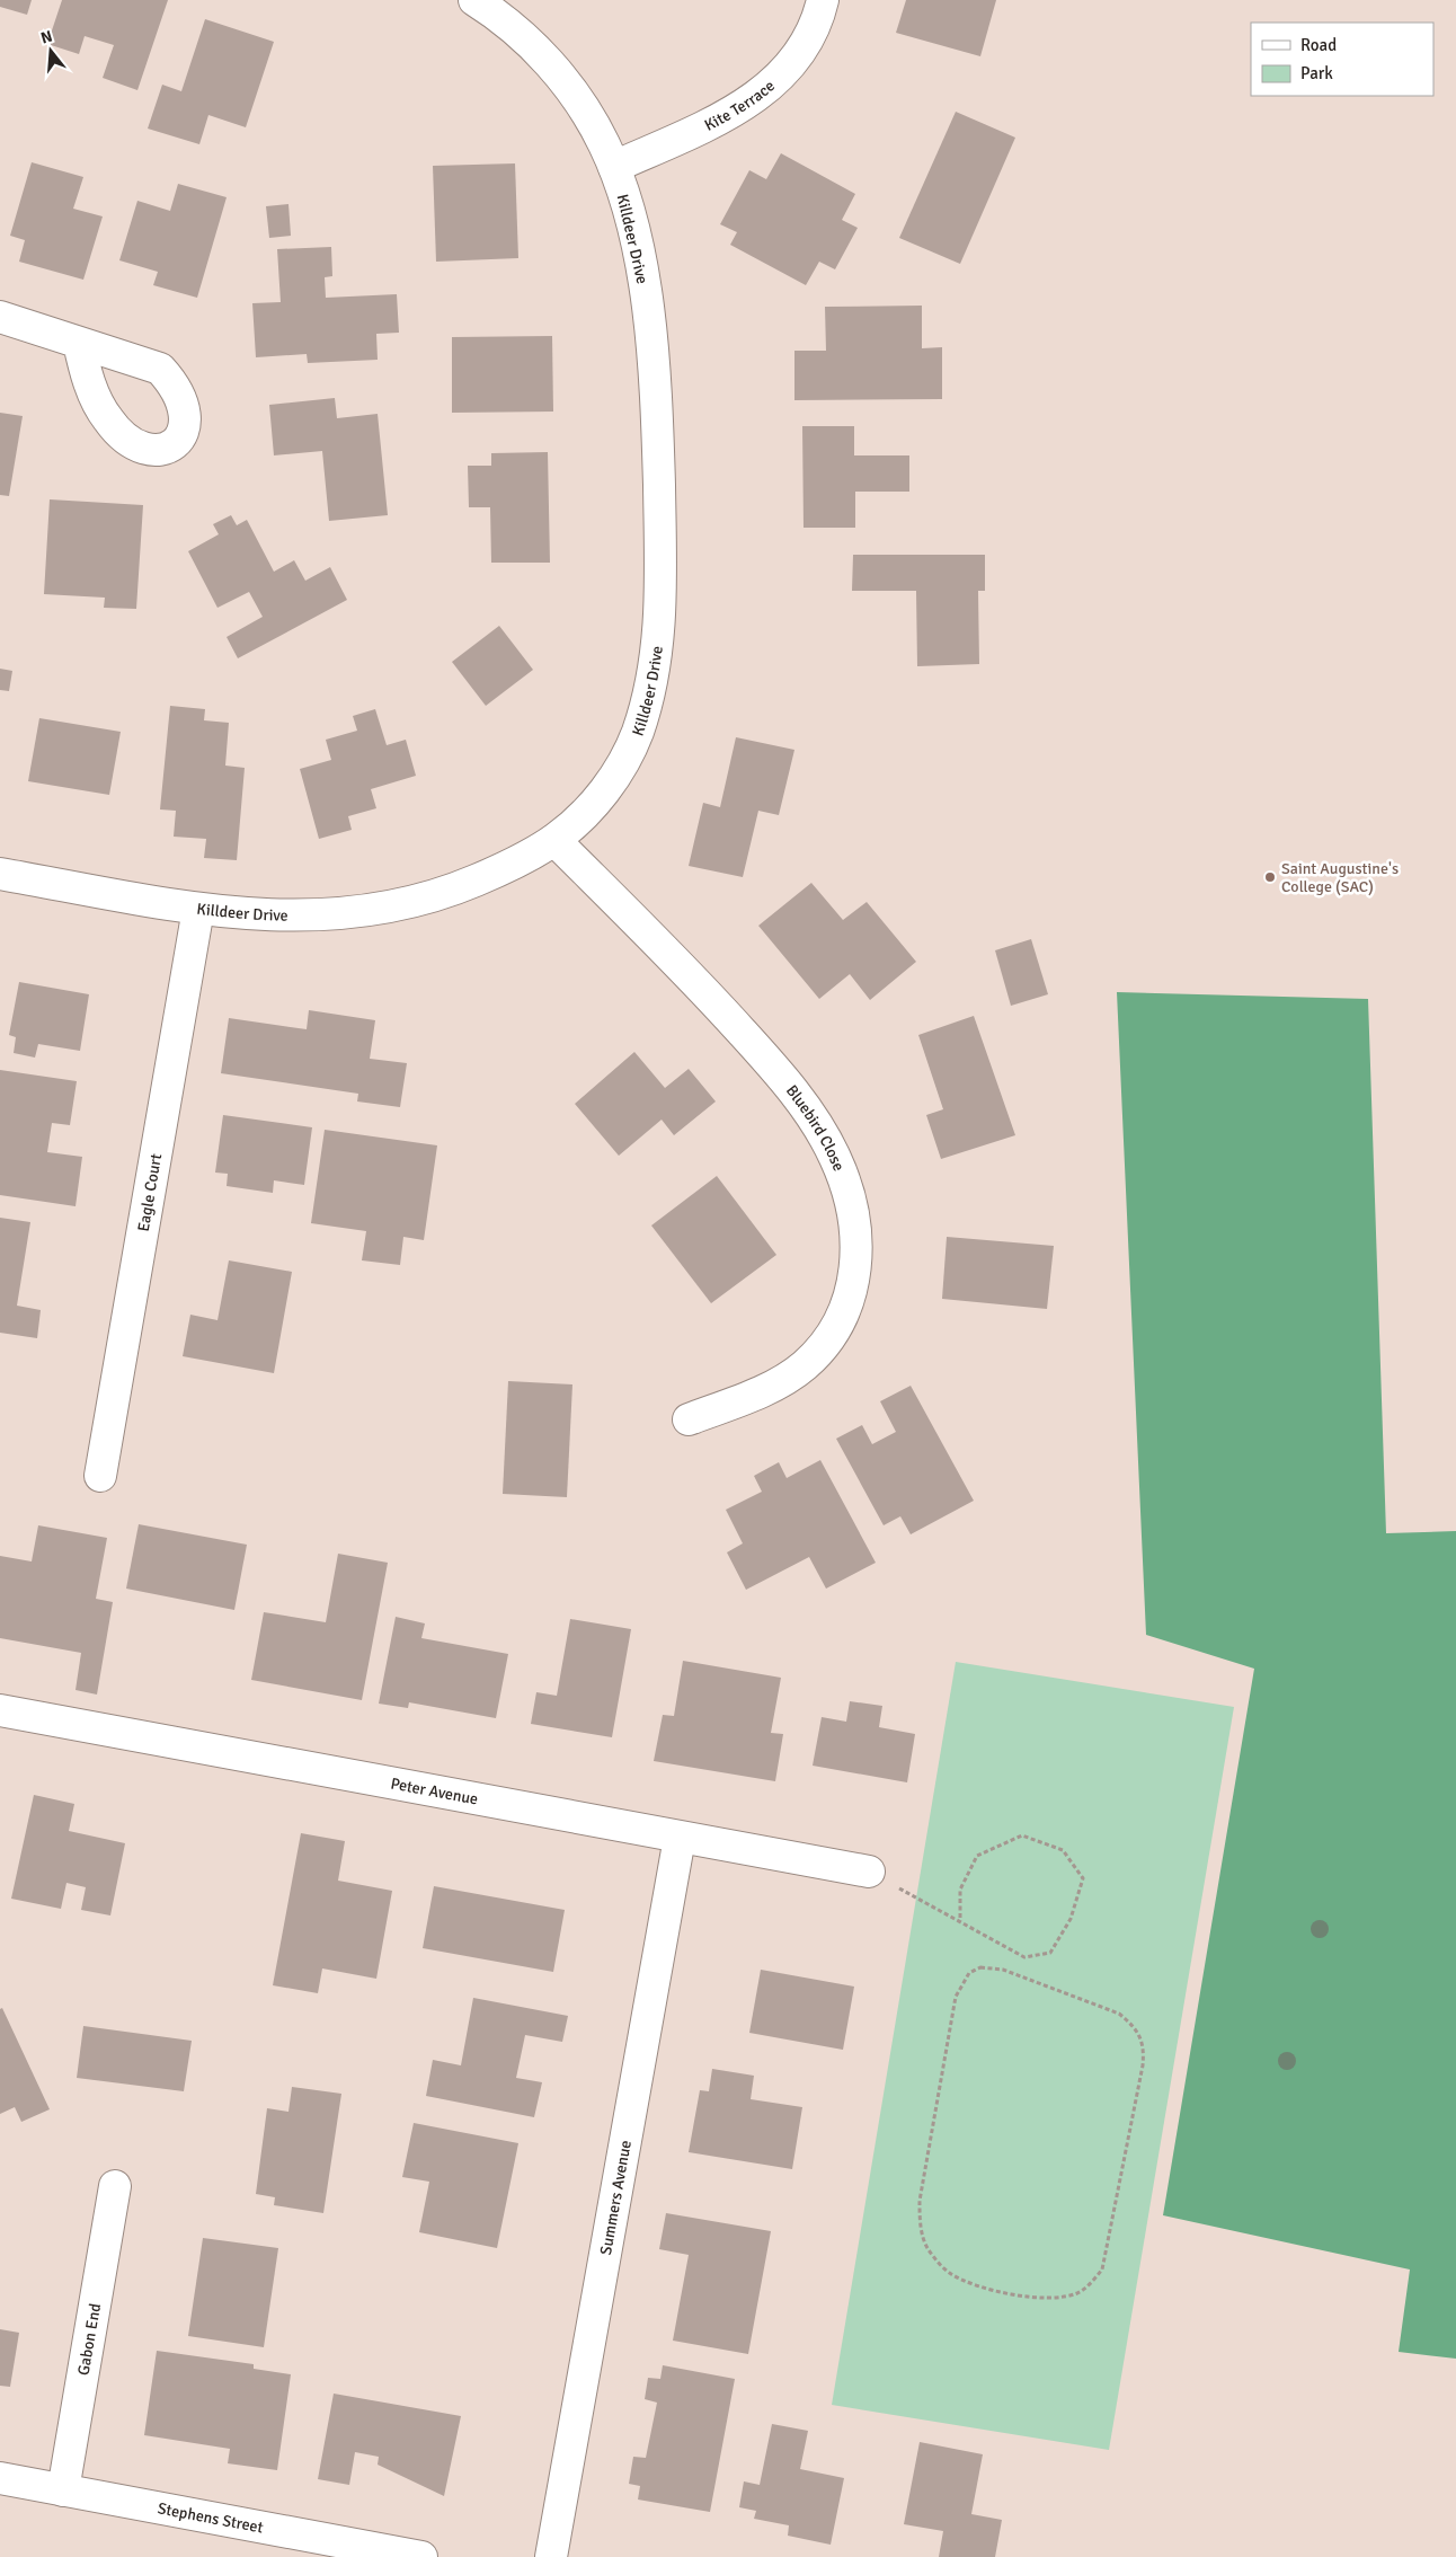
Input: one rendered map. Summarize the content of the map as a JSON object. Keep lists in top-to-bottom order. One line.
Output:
{"streets":{"street":["Kite Terrace","Killdeer Drive","Bluebird Close","Eagle Court","Peter Avenue","Summers Avenue","Gabon End","Stephens Street"]},"crossings":[["Kite Terrace","Killdeer Drive"],["Killdeer Drive","Bluebird Close"],["Killdeer Drive","Eagle Court"],["Peter Avenue","Summers Avenue"],["Gabon End","Stephens Street"]],"places":["Saint Augustine's College (SAC)"],"legend":["Road","Park"],"north":"top"}
